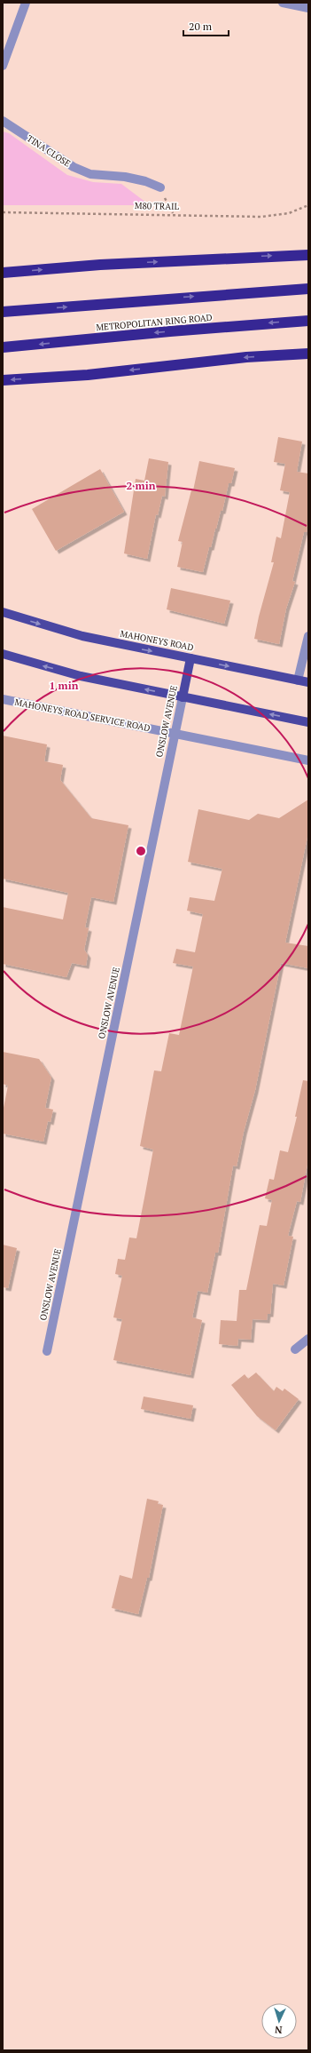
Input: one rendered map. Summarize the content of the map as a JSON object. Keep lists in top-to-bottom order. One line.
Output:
{"streets":{"highway":["METROPOLITAN RING ROAD"],"main road":["MAHONEYS ROAD","ONSLOW AVENUE"],"street":["TINA CLOSE","MAHONEYS ROAD SERVICE ROAD"],"path":["M80 TRAIL"]},"crossings":[["MAHONEYS ROAD","ONSLOW AVENUE"],["MAHONEYS ROAD SERVICE ROAD","ONSLOW AVENUE"]],"scale_bar":"20 m","north":"bottom","rings":["2 min","1 min"]}
